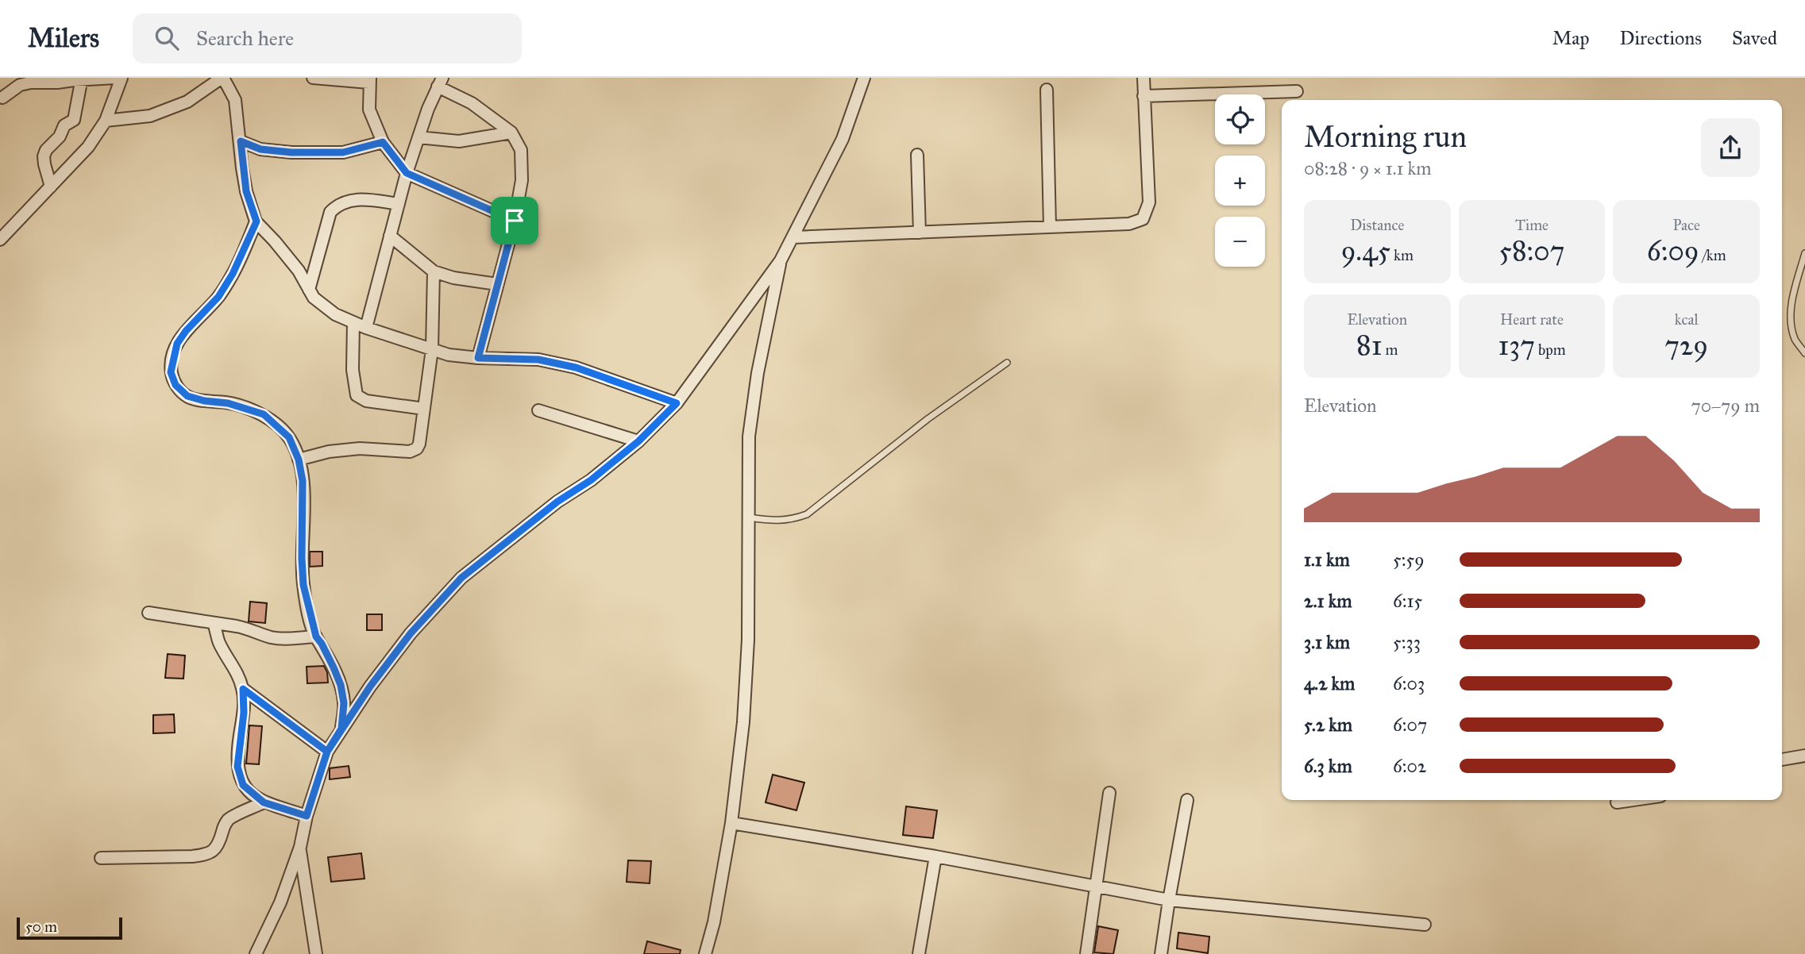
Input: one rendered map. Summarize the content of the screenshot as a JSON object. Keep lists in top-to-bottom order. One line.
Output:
{"scale_bar":"50 m","page":{"header":"Milers","search":"Search here","nav":["Map","Directions","Saved"],"map_buttons":["+","−"],"heading":["Morning run","08:28 · 9 × 1.1 km"],"stats":[["Distance","9.45 km"],["Time","58:07"],["Pace","6:09 /km"],["Elevation","81 m"],["Heart rate","137 bpm"],["kcal","729"]],"chart":["Elevation","70–79 m"],"list":[{"name":"1.1 km","note":"5:59"},{"name":"2.1 km","note":"6:15"},{"name":"3.1 km","note":"5:33"},{"name":"4.2 km","note":"6:03"},{"name":"5.2 km","note":"6:07"},{"name":"6.3 km","note":"6:02"}],"scale":"50 m"}}
